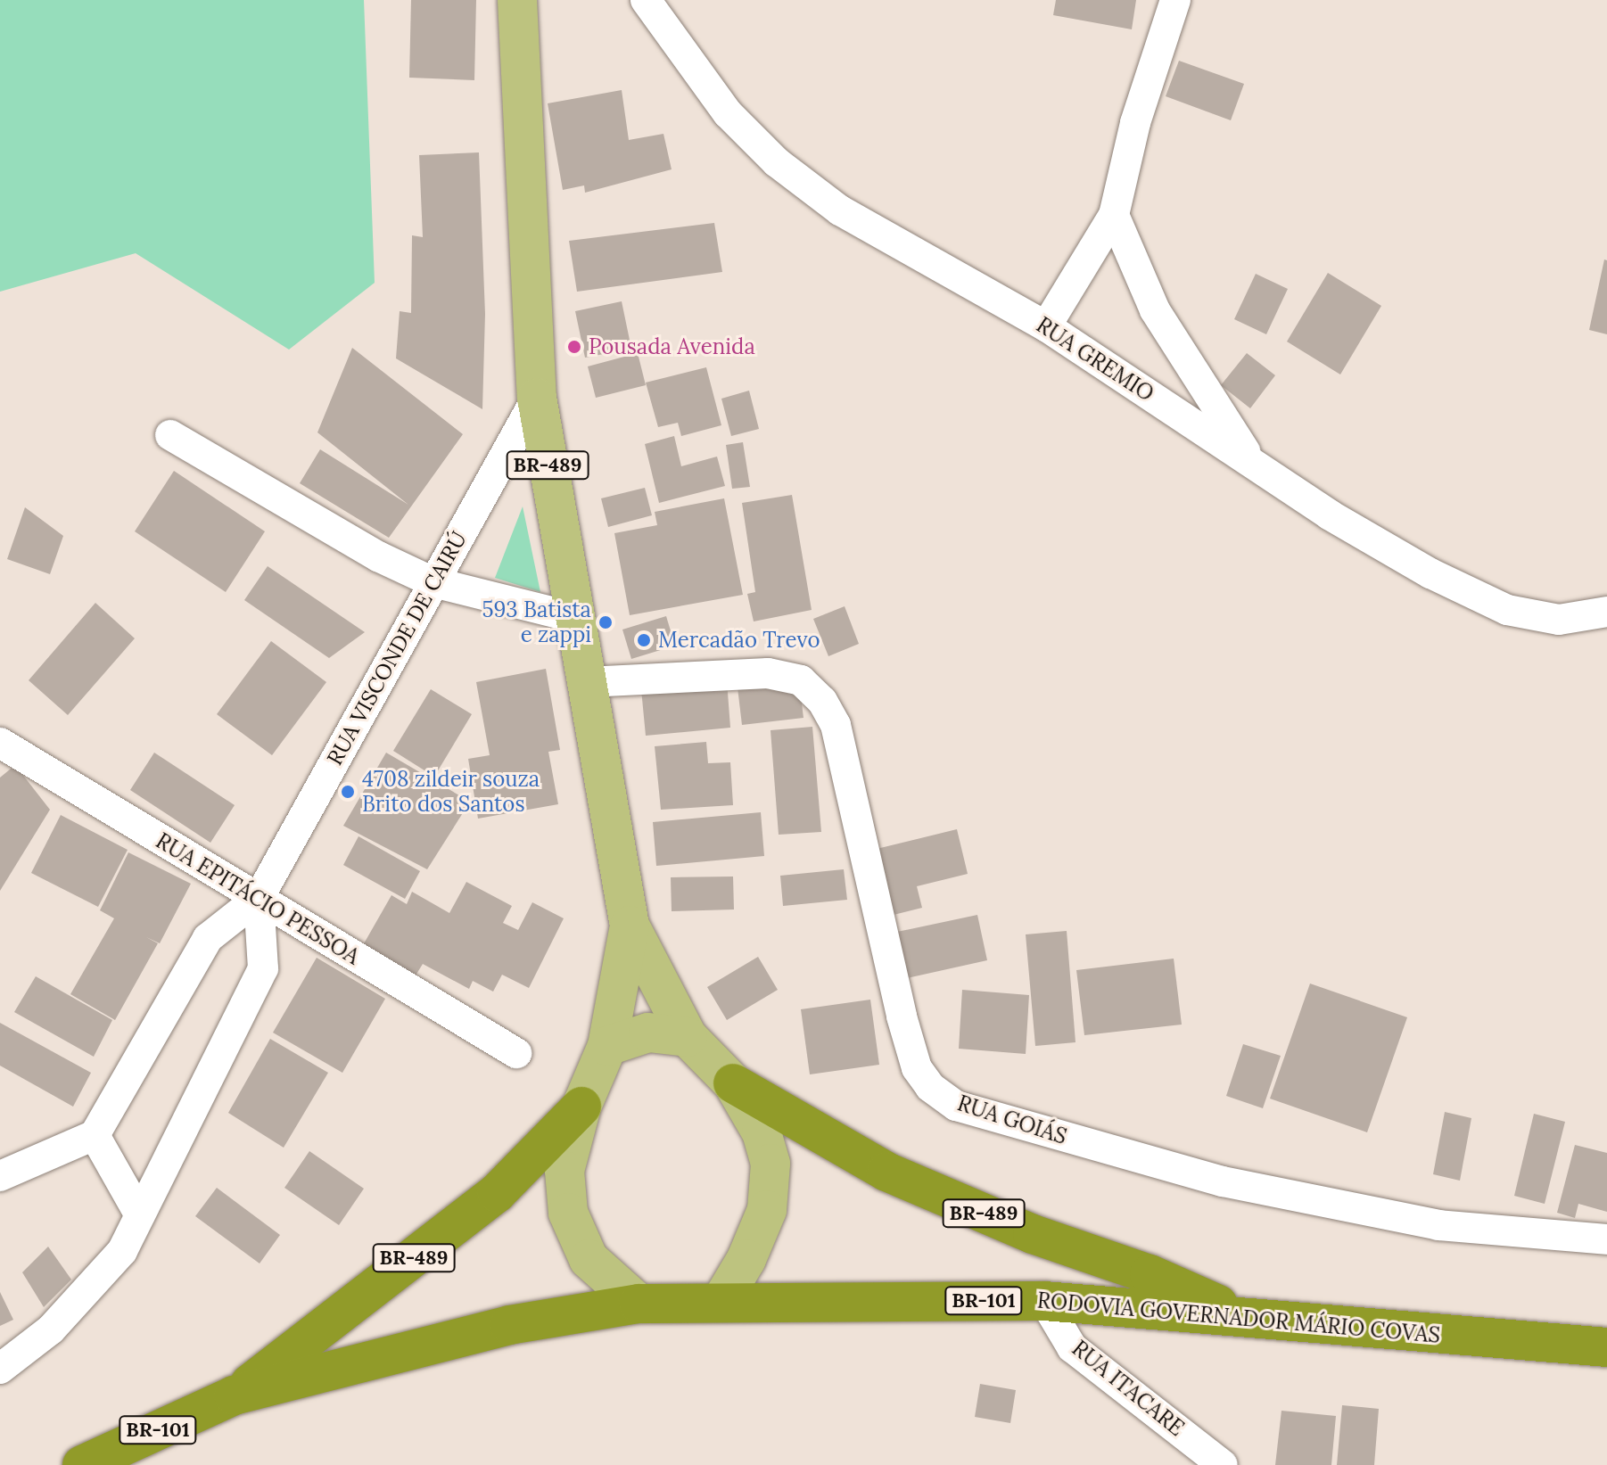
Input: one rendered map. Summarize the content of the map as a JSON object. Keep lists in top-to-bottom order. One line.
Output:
{"streets":{"highway":["BR-489","BR-101","RODOVIA GOVERNADOR MÁRIO COVAS"],"street":["RUA GREMIO","RUA VISCONDE DE CAIRÚ","RUA EPITÁCIO PESSOA","RUA GOIÁS","RUA ITACARE"]},"crossings":[["BR-489","RUA VISCONDE DE CAIRÚ"],["BR-489","RUA GOIÁS"],["BR-489","RODOVIA GOVERNADOR MÁRIO COVAS"],["RUA VISCONDE DE CAIRÚ","RUA EPITÁCIO PESSOA"],["RODOVIA GOVERNADOR MÁRIO COVAS","RUA ITACARE"]],"places":["Pousada Avenida","593 Batista e zappi","Mercadão Trevo","4708 zildeir souza Brito dos Santos"]}
